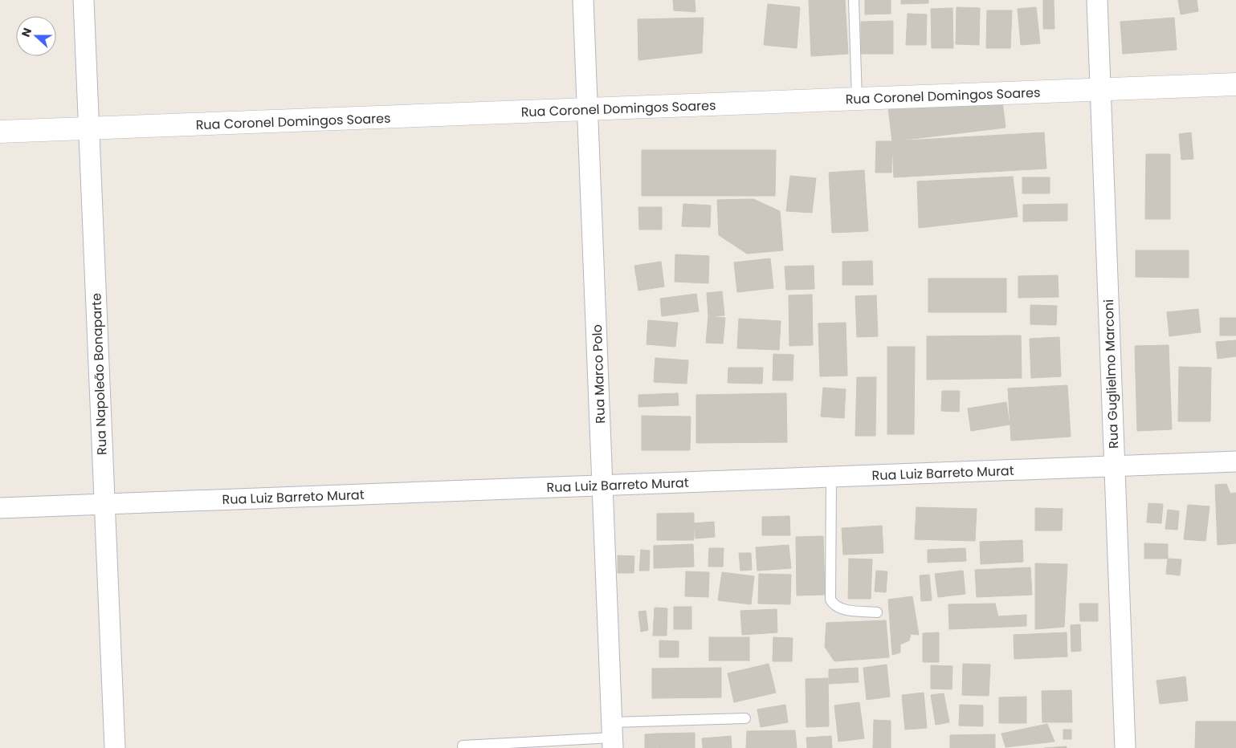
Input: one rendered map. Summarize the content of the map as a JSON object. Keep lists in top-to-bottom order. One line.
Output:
{"streets":{"street":["Rua Coronel Domingos Soares","Rua Napoleão Bonaparte","Rua Marco Polo","Rua Guglielmo Marconi","Rua Luiz Barreto Murat"]},"crossings":[["Rua Coronel Domingos Soares","Rua Napoleão Bonaparte"],["Rua Coronel Domingos Soares","Rua Marco Polo"],["Rua Coronel Domingos Soares","Rua Guglielmo Marconi"],["Rua Napoleão Bonaparte","Rua Luiz Barreto Murat"],["Rua Marco Polo","Rua Luiz Barreto Murat"],["Rua Guglielmo Marconi","Rua Luiz Barreto Murat"]],"north":"left"}
